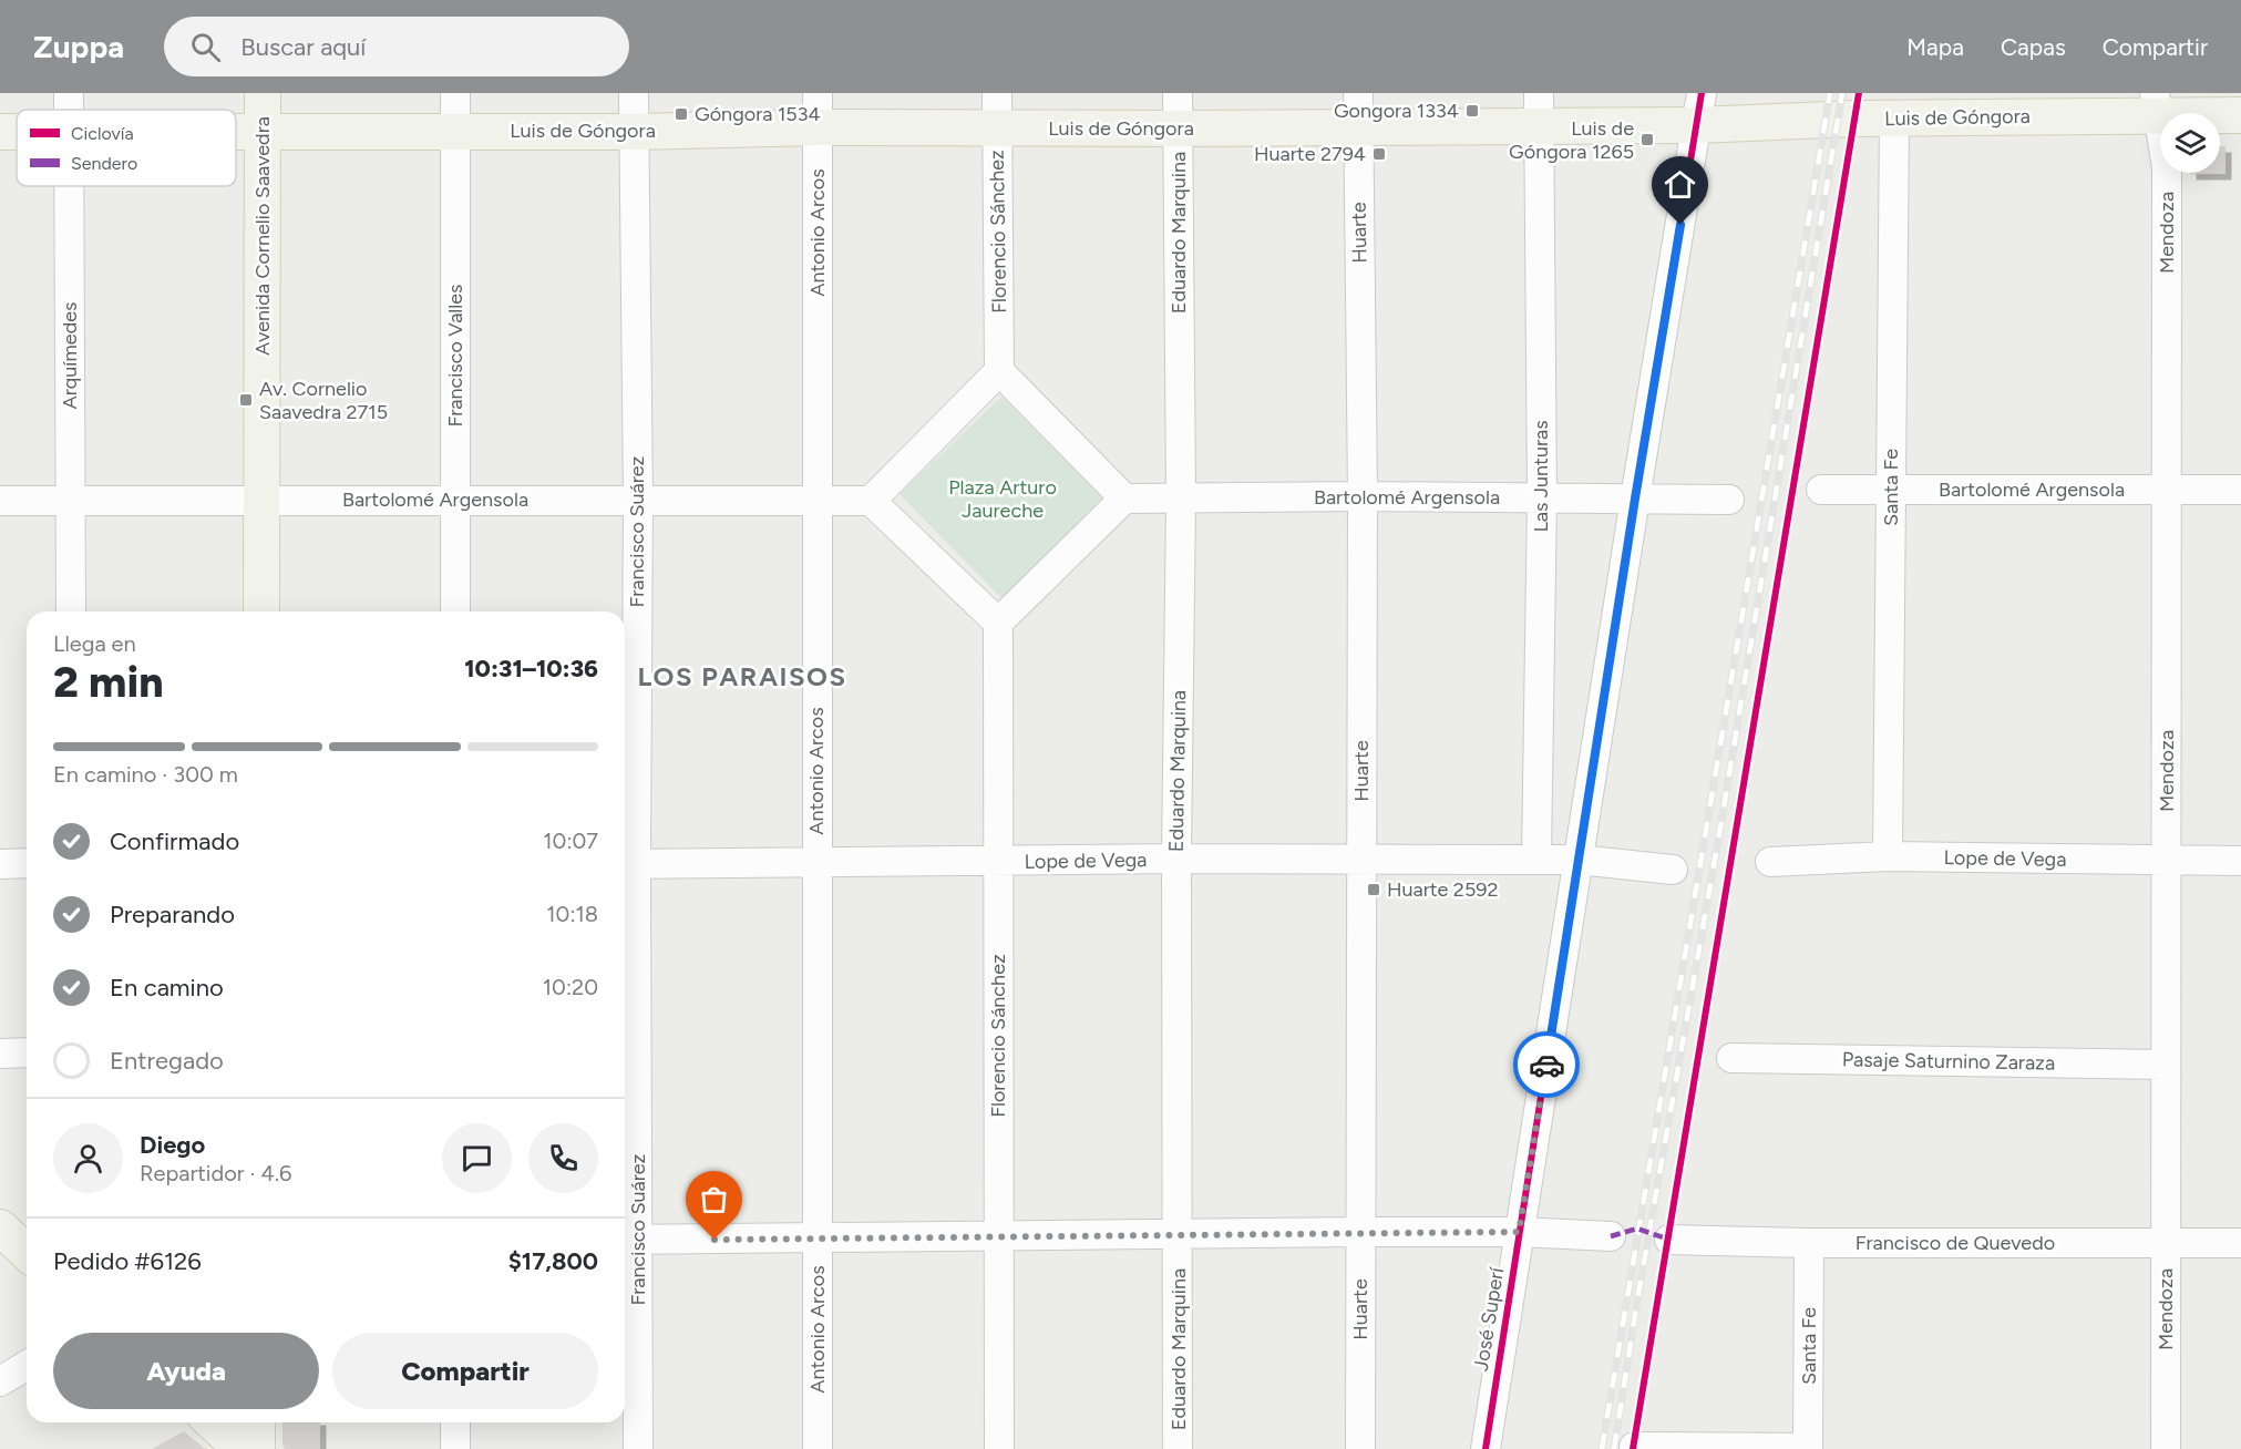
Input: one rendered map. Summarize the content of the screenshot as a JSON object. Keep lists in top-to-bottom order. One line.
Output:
{"streets":{"main road":["Luis de Góngora","Avenida Cornelio Saavedra"],"street":["Florencio Sánchez","Antonio Arcos","Eduardo Marquina","Huarte","Mendoza","Arquímedes","Francisco Valles","Las Junturas","Santa Fe","Bartolomé Argensola","Francisco Suárez","Lope de Vega","Pasaje Saturnino Zaraza","Francisco de Quevedo","José Superí"]},"crossings":[["Luis de Góngora","Florencio Sánchez"],["Luis de Góngora","Antonio Arcos"],["Luis de Góngora","Eduardo Marquina"],["Luis de Góngora","Huarte"],["Luis de Góngora","Mendoza"],["Luis de Góngora","Avenida Cornelio Saavedra"],["Luis de Góngora","Francisco Valles"],["Luis de Góngora","Las Junturas"],["Luis de Góngora","Santa Fe"],["Luis de Góngora","Francisco Suárez"],["Luis de Góngora","José Superí"],["Florencio Sánchez","Lope de Vega"],["Antonio Arcos","Bartolomé Argensola"],["Antonio Arcos","Lope de Vega"],["Eduardo Marquina","Bartolomé Argensola"],["Eduardo Marquina","Lope de Vega"],["Huarte","Bartolomé Argensola"],["Huarte","Lope de Vega"],["Mendoza","Bartolomé Argensola"],["Mendoza","Lope de Vega"],["Mendoza","Pasaje Saturnino Zaraza"],["Mendoza","Francisco de Quevedo"],["Avenida Cornelio Saavedra","Bartolomé Argensola"],["Arquímedes","Bartolomé Argensola"],["Francisco Valles","Bartolomé Argensola"],["Las Junturas","Bartolomé Argensola"],["Las Junturas","Lope de Vega"],["Santa Fe","Bartolomé Argensola"],["Santa Fe","Lope de Vega"],["Santa Fe","Francisco de Quevedo"],["Bartolomé Argensola","Francisco Suárez"],["Bartolomé Argensola","José Superí"],["Francisco Suárez","Lope de Vega"],["Lope de Vega","José Superí"]],"districts":["LOS PARAISOS"],"parks":["Plaza Arturo Jaureche"],"places":{"transit":["Gongora 1334","Góngora 1534","Luis de Góngora 1265","Huarte 2794","Av. Cornelio Saavedra 2715","Huarte 2592"]},"legend":["Ciclovía","Sendero"],"page":{"header":"Zuppa","search":"Buscar aquí","nav":["Mapa","Capas","Compartir"],"heading":["2 min","Llega en","10:31–10:36"],"panel":["Diego","Repartidor · 4.6","Pedido #6126","$17,800"],"bar":"En camino · 300 m","list":[["Confirmado","10:07"],["Preparando","10:18"],["En camino","10:20"],"Entregado"],"buttons":["Ayuda","Compartir"]}}
